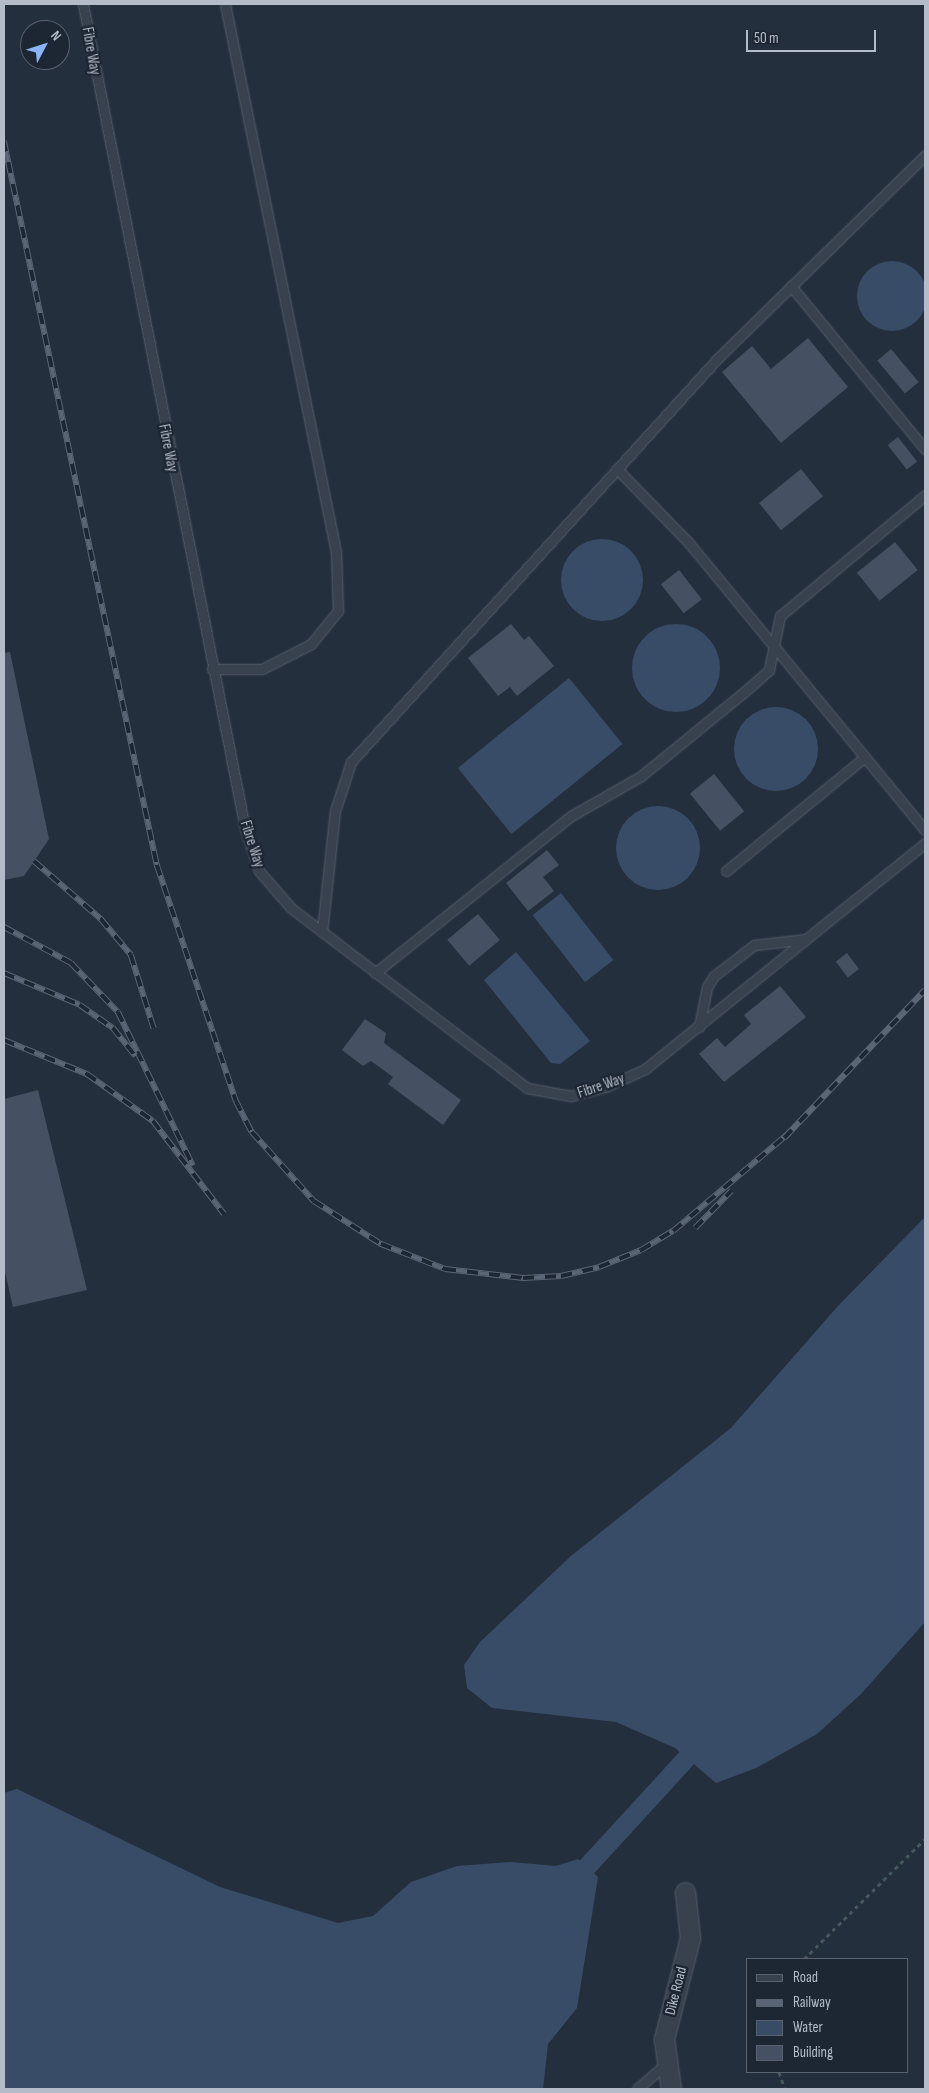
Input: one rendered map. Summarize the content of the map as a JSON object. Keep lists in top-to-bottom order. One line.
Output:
{"streets":{"street":["Dike Road"],"lane":["Fibre Way"]},"legend":["Road","Railway","Water","Building"],"scale_bar":"50 m","north":"top right"}
